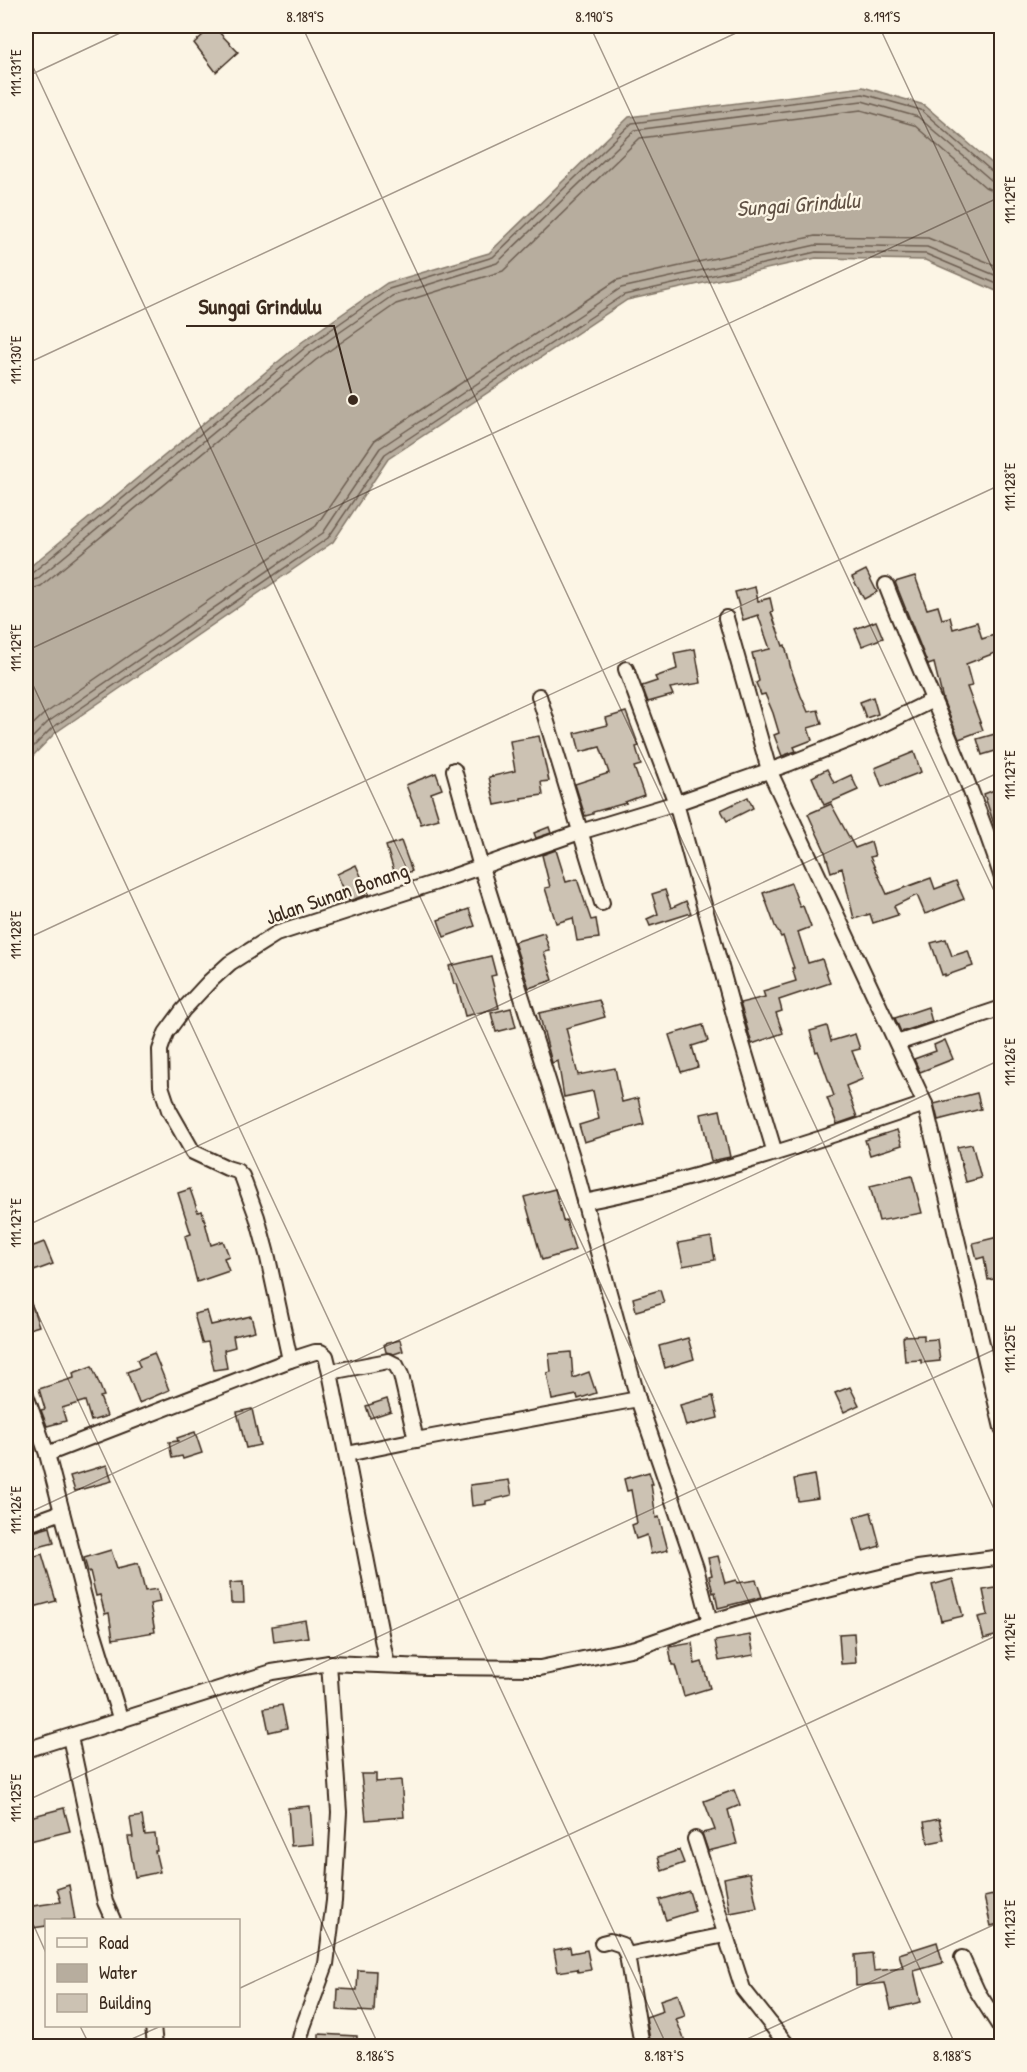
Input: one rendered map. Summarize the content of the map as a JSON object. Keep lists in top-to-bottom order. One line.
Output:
{"streets":{"street":["Jalan Sunan Bonang"]},"water":["Sungai Grindulu"],"places":["Sungai Grindulu"],"legend":["Road","Water","Building"],"coordinates":["8.189°S","8.190°S","8.191°S","111.131°E","111.129°E","111.130°E","111.128°E","111.127°E","111.126°E","111.125°E","111.124°E","111.123°E","8.186°S","8.187°S","8.188°S"]}
